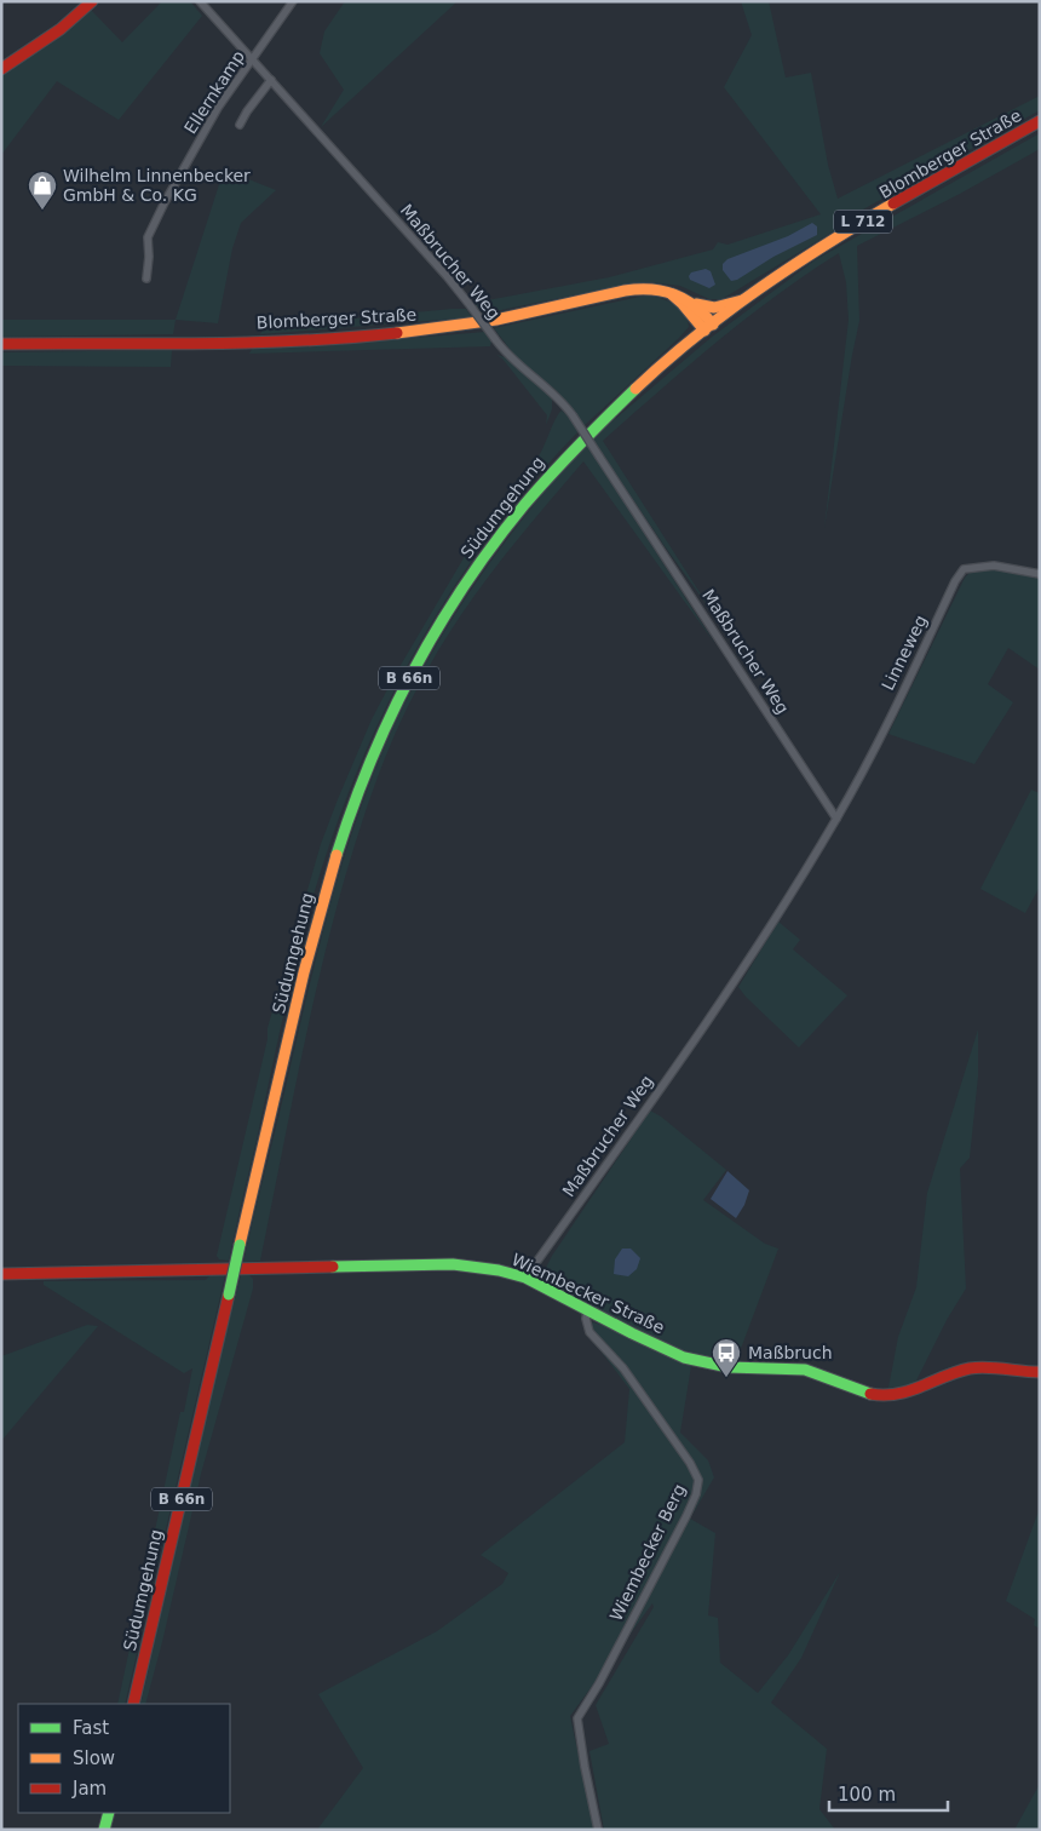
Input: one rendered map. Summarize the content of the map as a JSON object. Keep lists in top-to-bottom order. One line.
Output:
{"streets":{"street":["Ellernkamp","Blomberger Straße","L 712","Maßbrucher Weg","Südumgehung","Linneweg","B 66n","Wiembecker Straße","Wiembecker Berg"]},"crossings":[["Ellernkamp","Maßbrucher Weg"],["Blomberger Straße","Südumgehung"],["Maßbrucher Weg","Linneweg"],["Maßbrucher Weg","Wiembecker Straße"],["Wiembecker Straße","Wiembecker Berg"]],"places":{"shop":["Wilhelm Linnenbecker GmbH & Co. KG"],"bus stop":["Maßbruch"]},"legend":["Fast","Slow","Jam"],"scale_bar":"100 m"}
